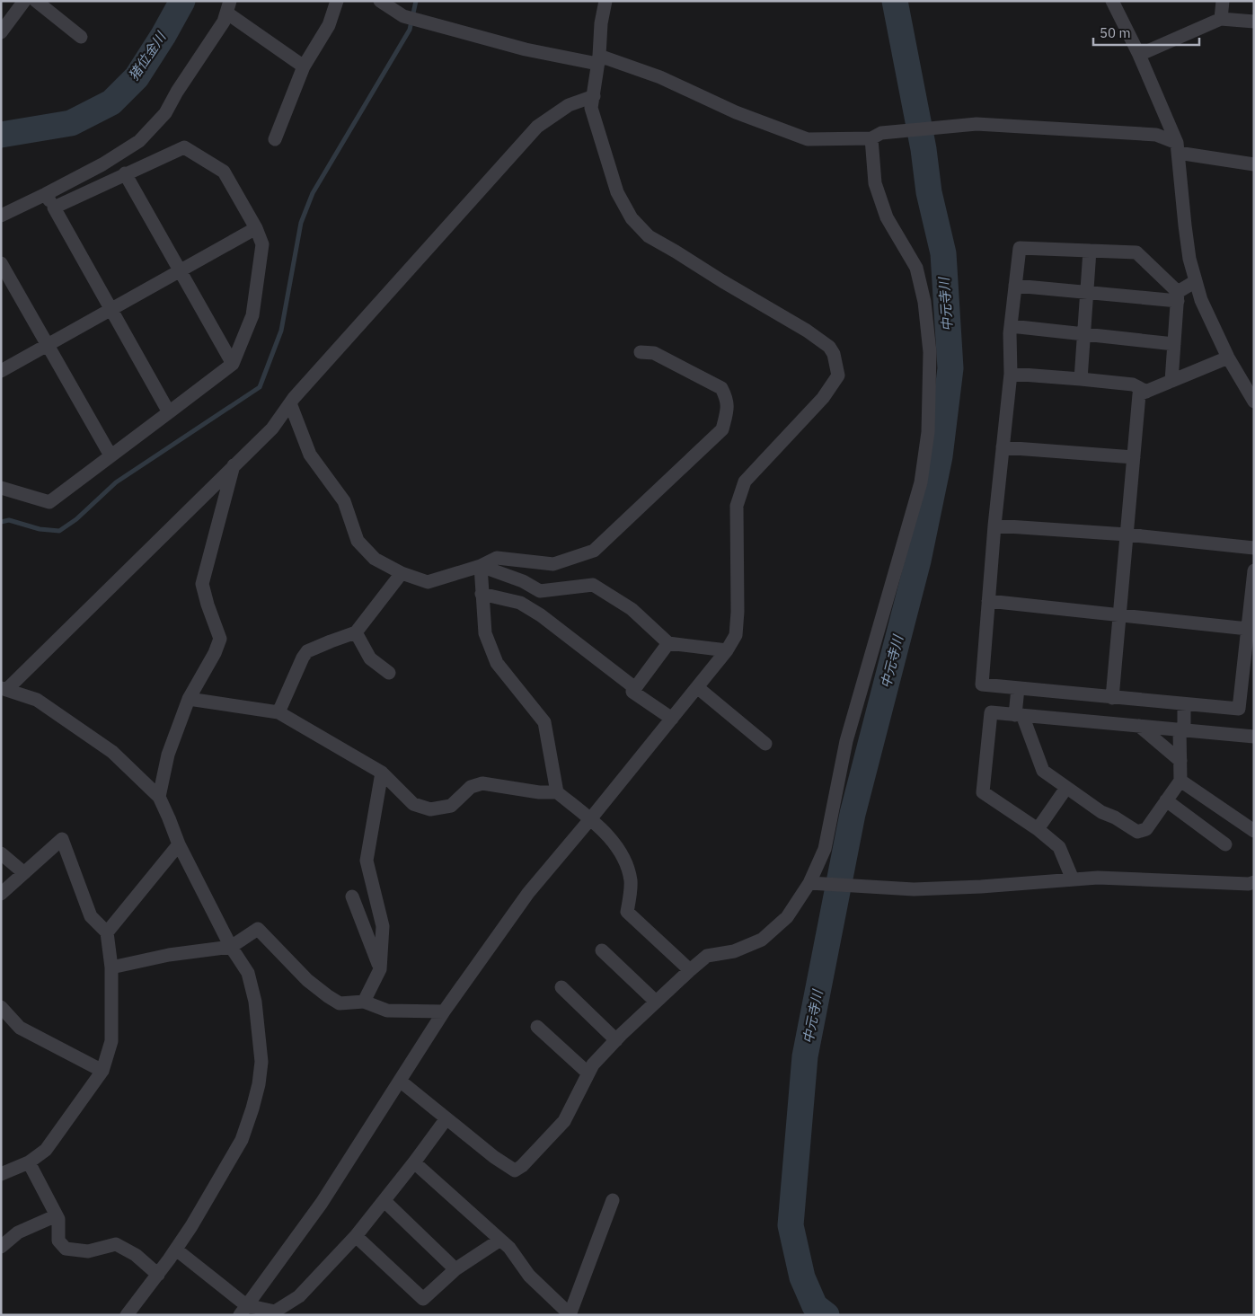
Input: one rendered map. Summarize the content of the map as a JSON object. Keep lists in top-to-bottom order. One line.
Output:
{"water":["猪位金川","中元寺川"],"scale_bar":"50 m"}
